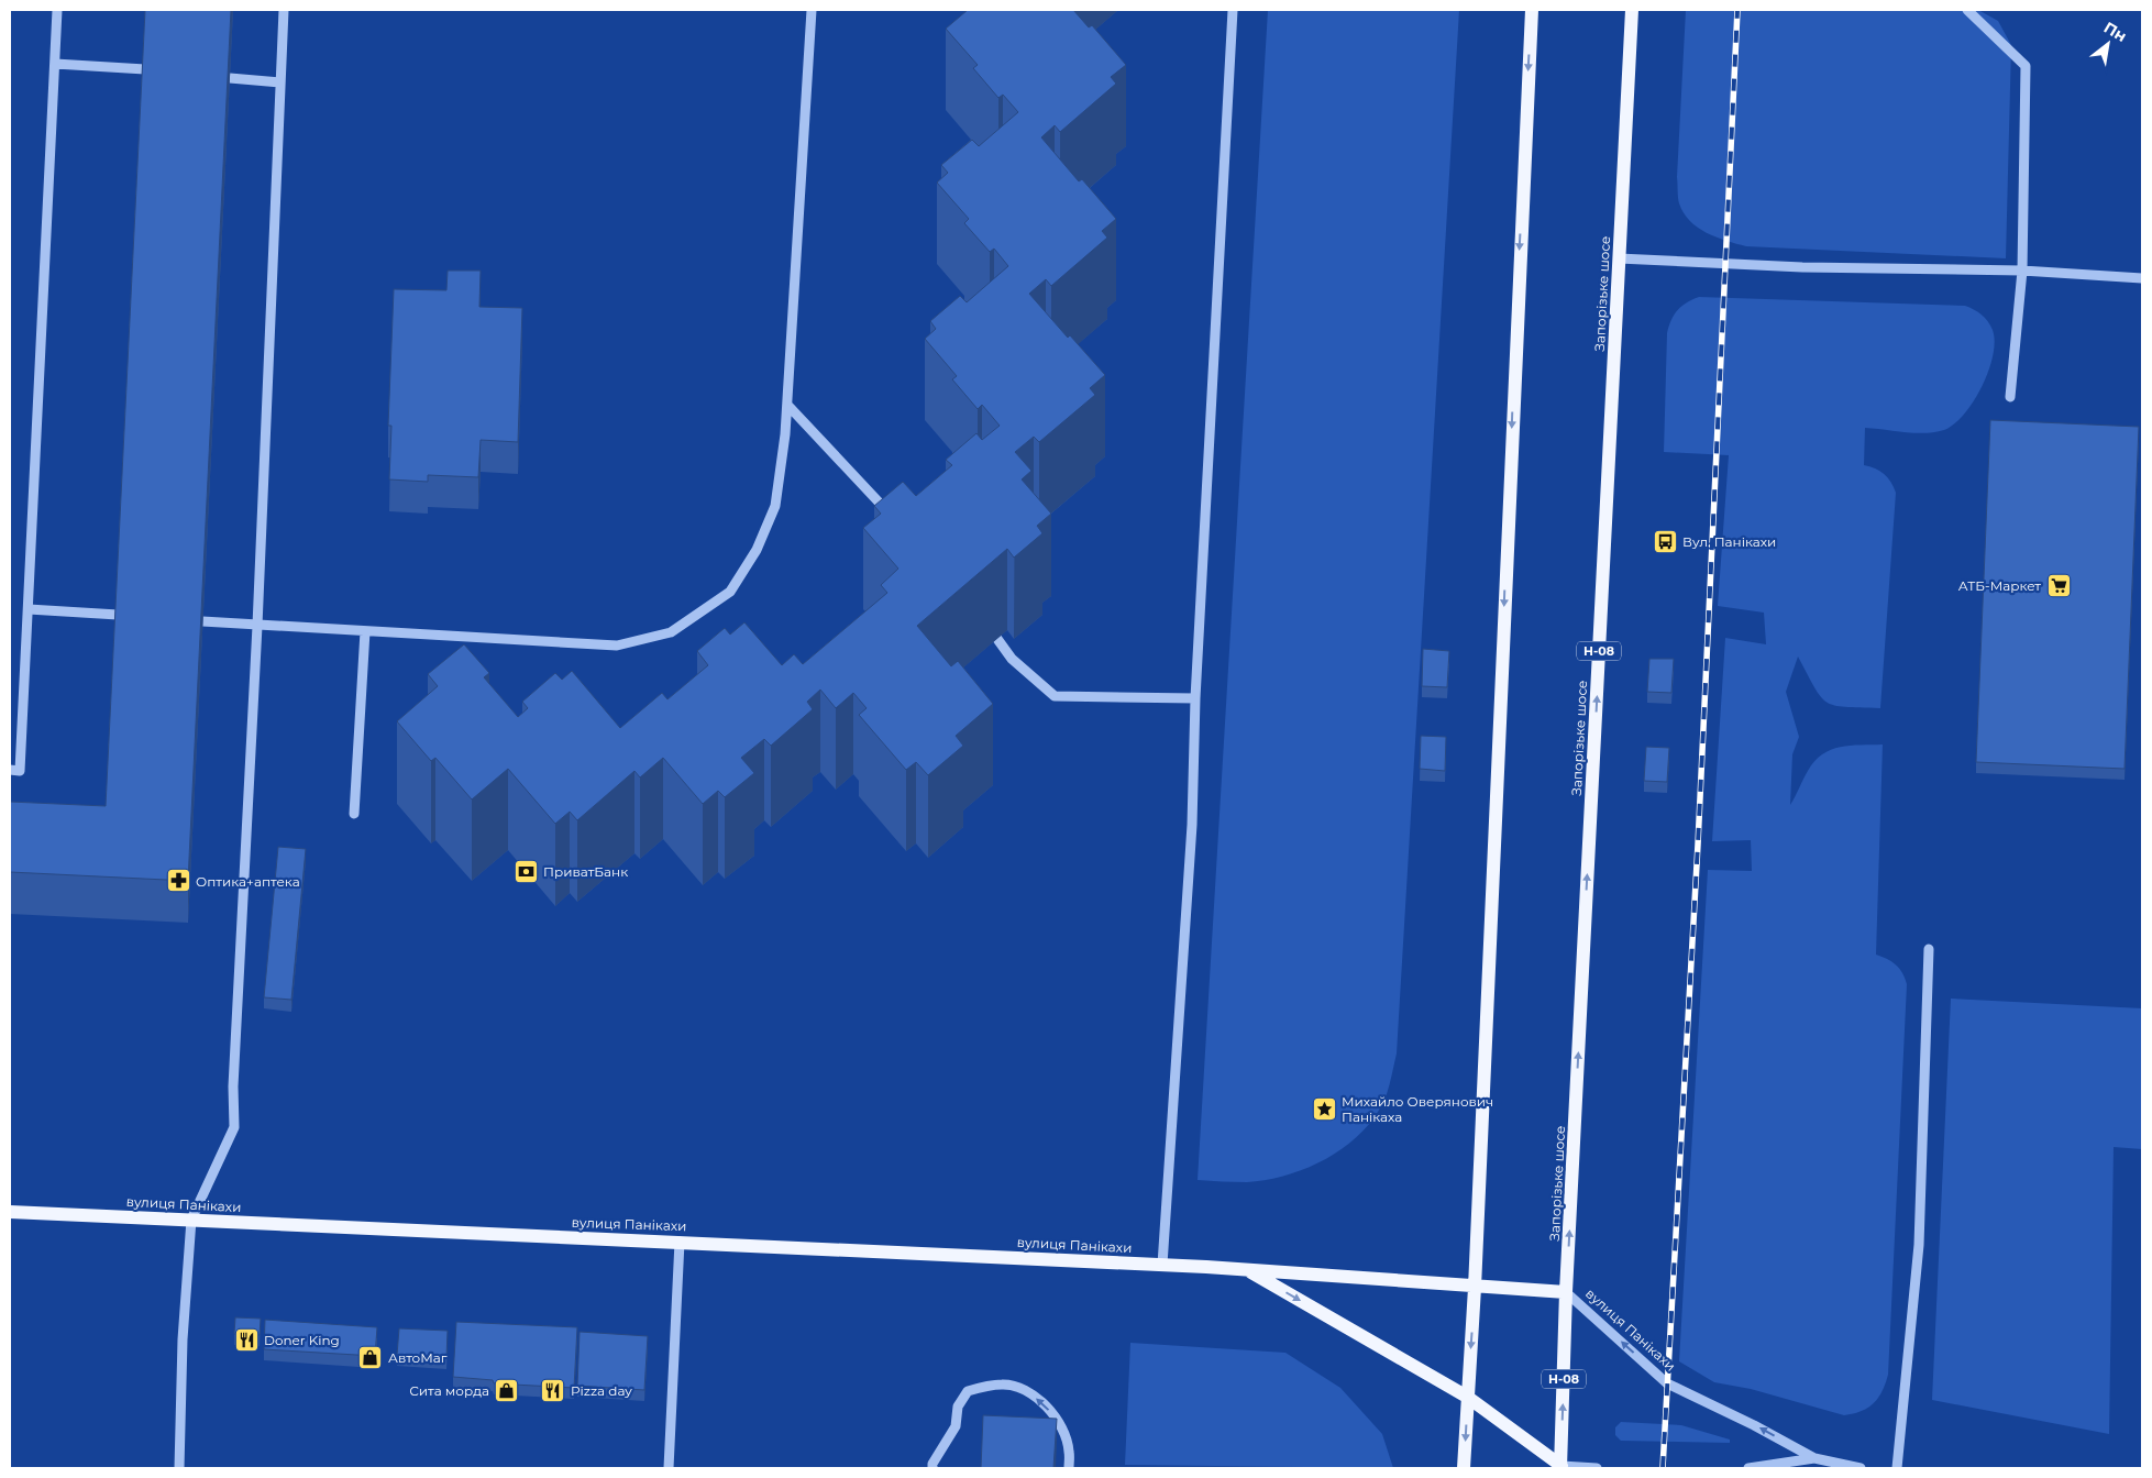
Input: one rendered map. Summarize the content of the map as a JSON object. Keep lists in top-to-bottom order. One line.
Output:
{"streets":{"main road":["Запорізьке шосе","Н-08","вулиця Панікахи"]},"crossings":[["Запорізьке шосе","вулиця Панікахи"]],"places":{"bus stop":["Вул. Панікахи"],"supermarket":["АТБ-Маркет"],"bank":["ПриватБанк"],"pharmacy":["Оптика+аптека"],"place":["Михайло Оверянович Панікаха"],"restaurant":["Doner King","Pizza day"],"shop":["АвтоМаг","Сита морда"]},"north":"top right"}
